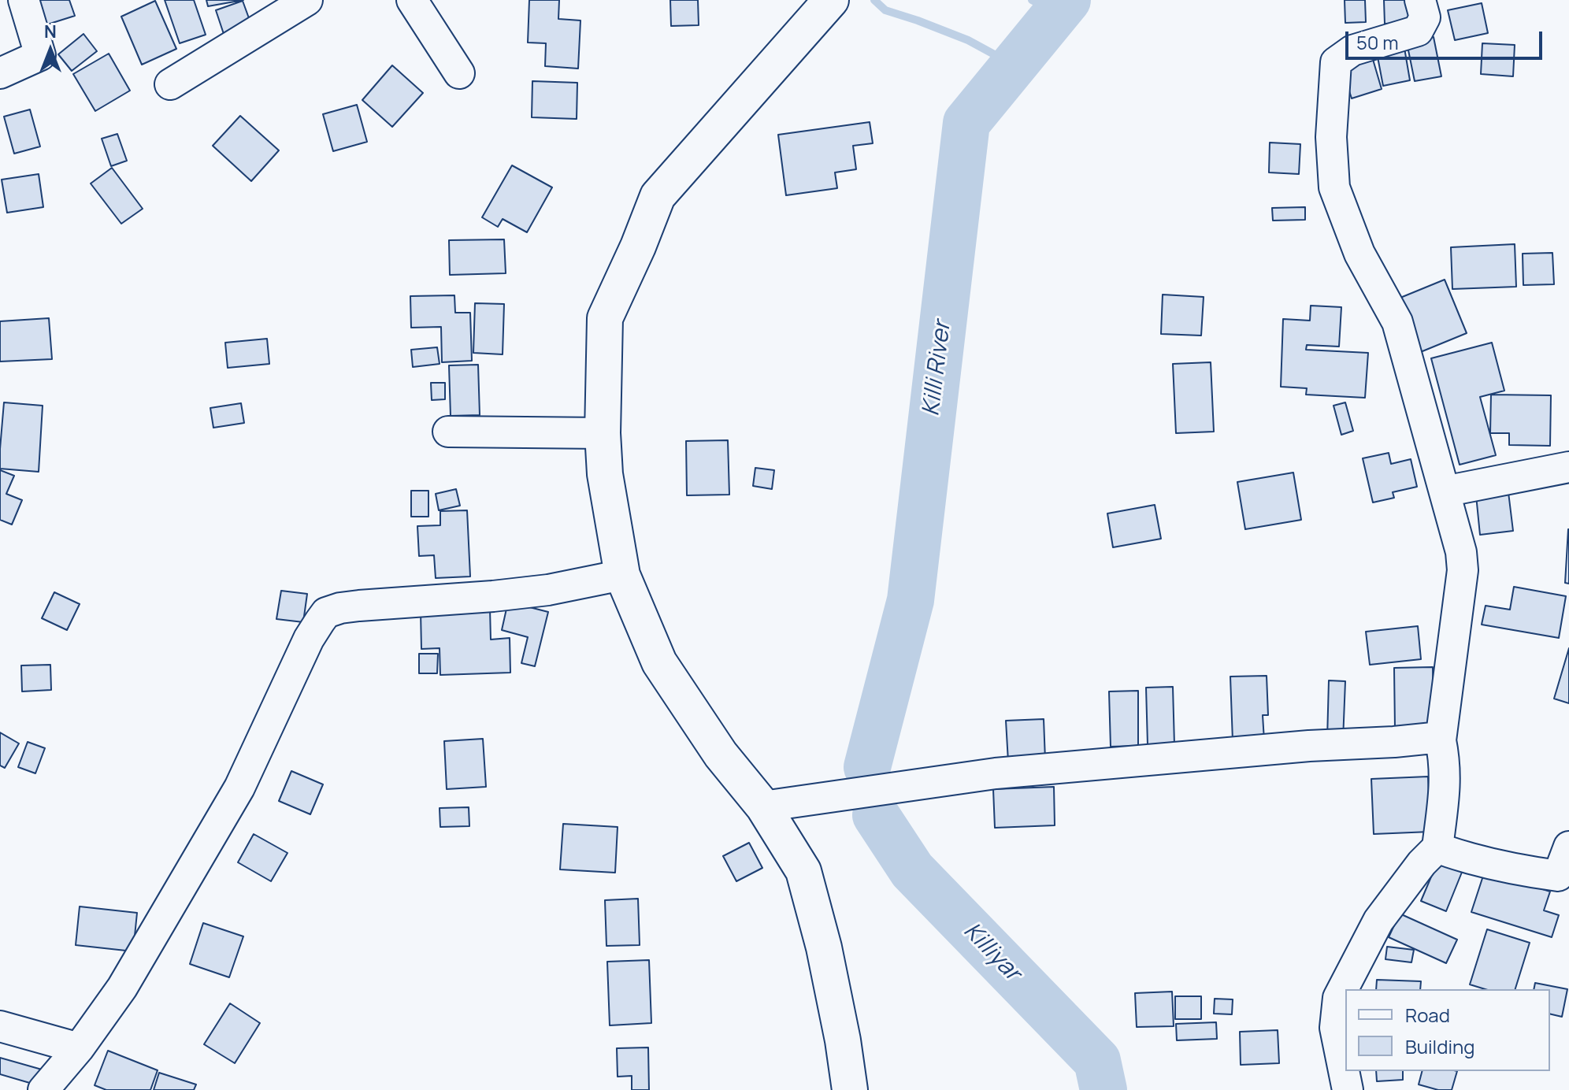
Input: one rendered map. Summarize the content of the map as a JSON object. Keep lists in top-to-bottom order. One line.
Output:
{"water":["Killi River","Killiyar"],"legend":["Road","Building"],"scale_bar":"50 m","north":"top"}
